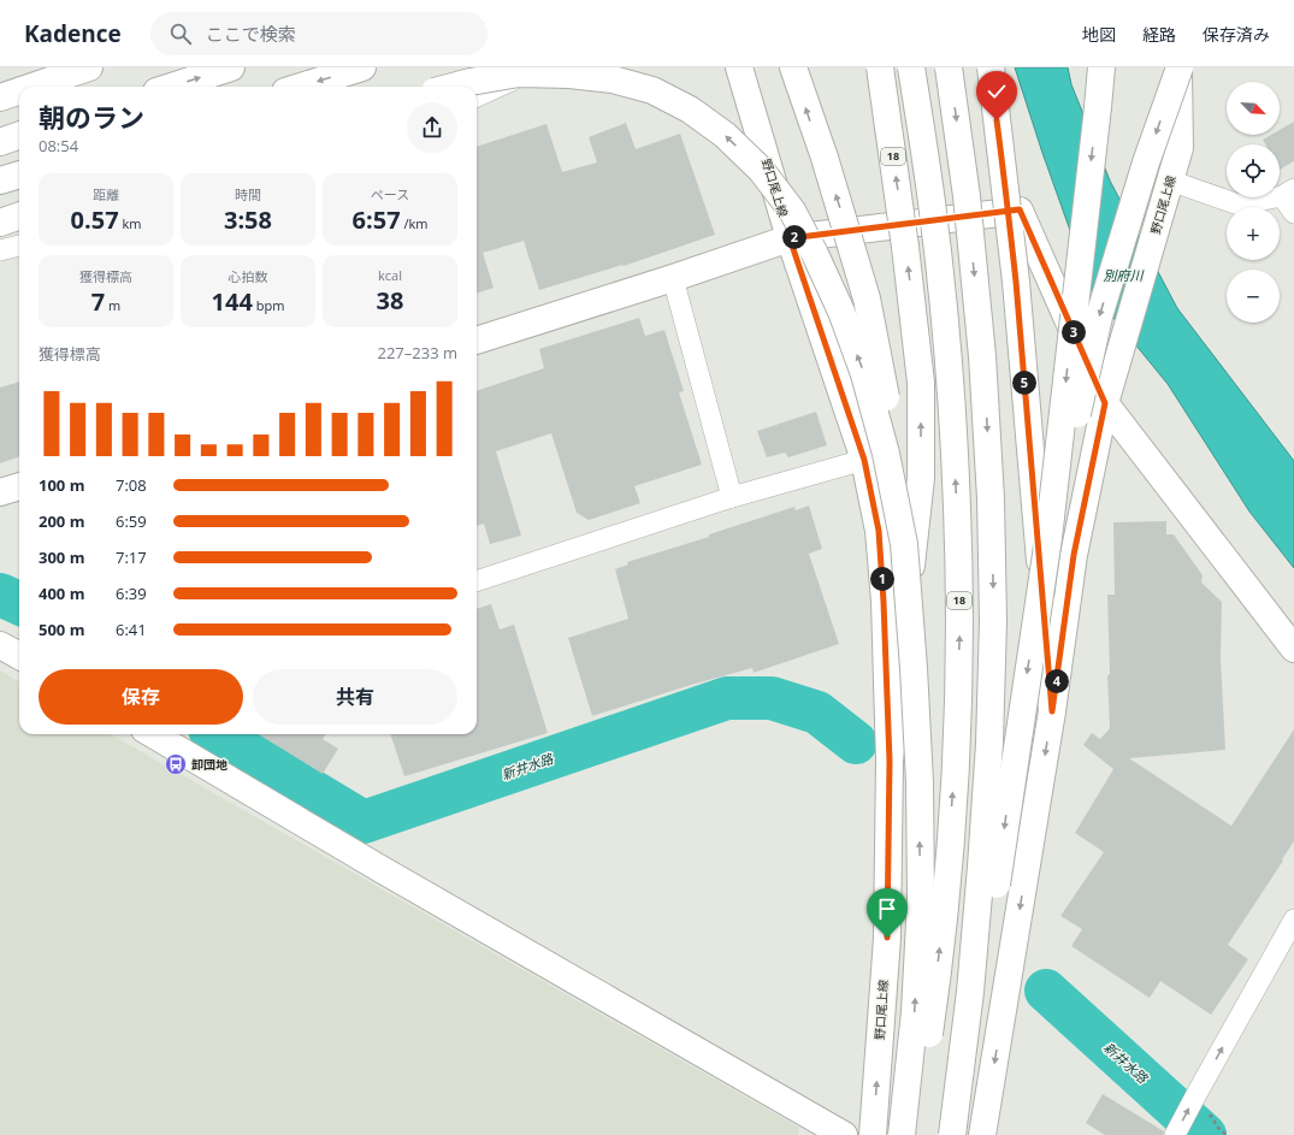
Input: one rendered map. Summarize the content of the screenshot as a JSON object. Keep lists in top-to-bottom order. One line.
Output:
{"streets":{"main road":["18","野口尾上線"]},"crossings":[["18","野口尾上線"]],"water":["別府川","新井水路"],"places":{"bus stop":["卸団地"]},"north":"bottom right","page":{"header":"Kadence","search":"ここで検索","nav":["地図","経路","保存済み"],"map_buttons":["+","−"],"heading":["朝のラン","08:54"],"stats":[["距離","0.57 km"],["時間","3:58"],["ペース","6:57 /km"],["獲得標高","7 m"],["心拍数","144 bpm"],["kcal","38"]],"pins":["2","3","5","1","4"],"chart":["獲得標高","227–233 m"],"list":[{"name":"100 m","note":"7:08"},{"name":"200 m","note":"6:59"},{"name":"300 m","note":"7:17"},{"name":"400 m","note":"6:39"},{"name":"500 m","note":"6:41"}],"buttons":["保存","共有"]}}
